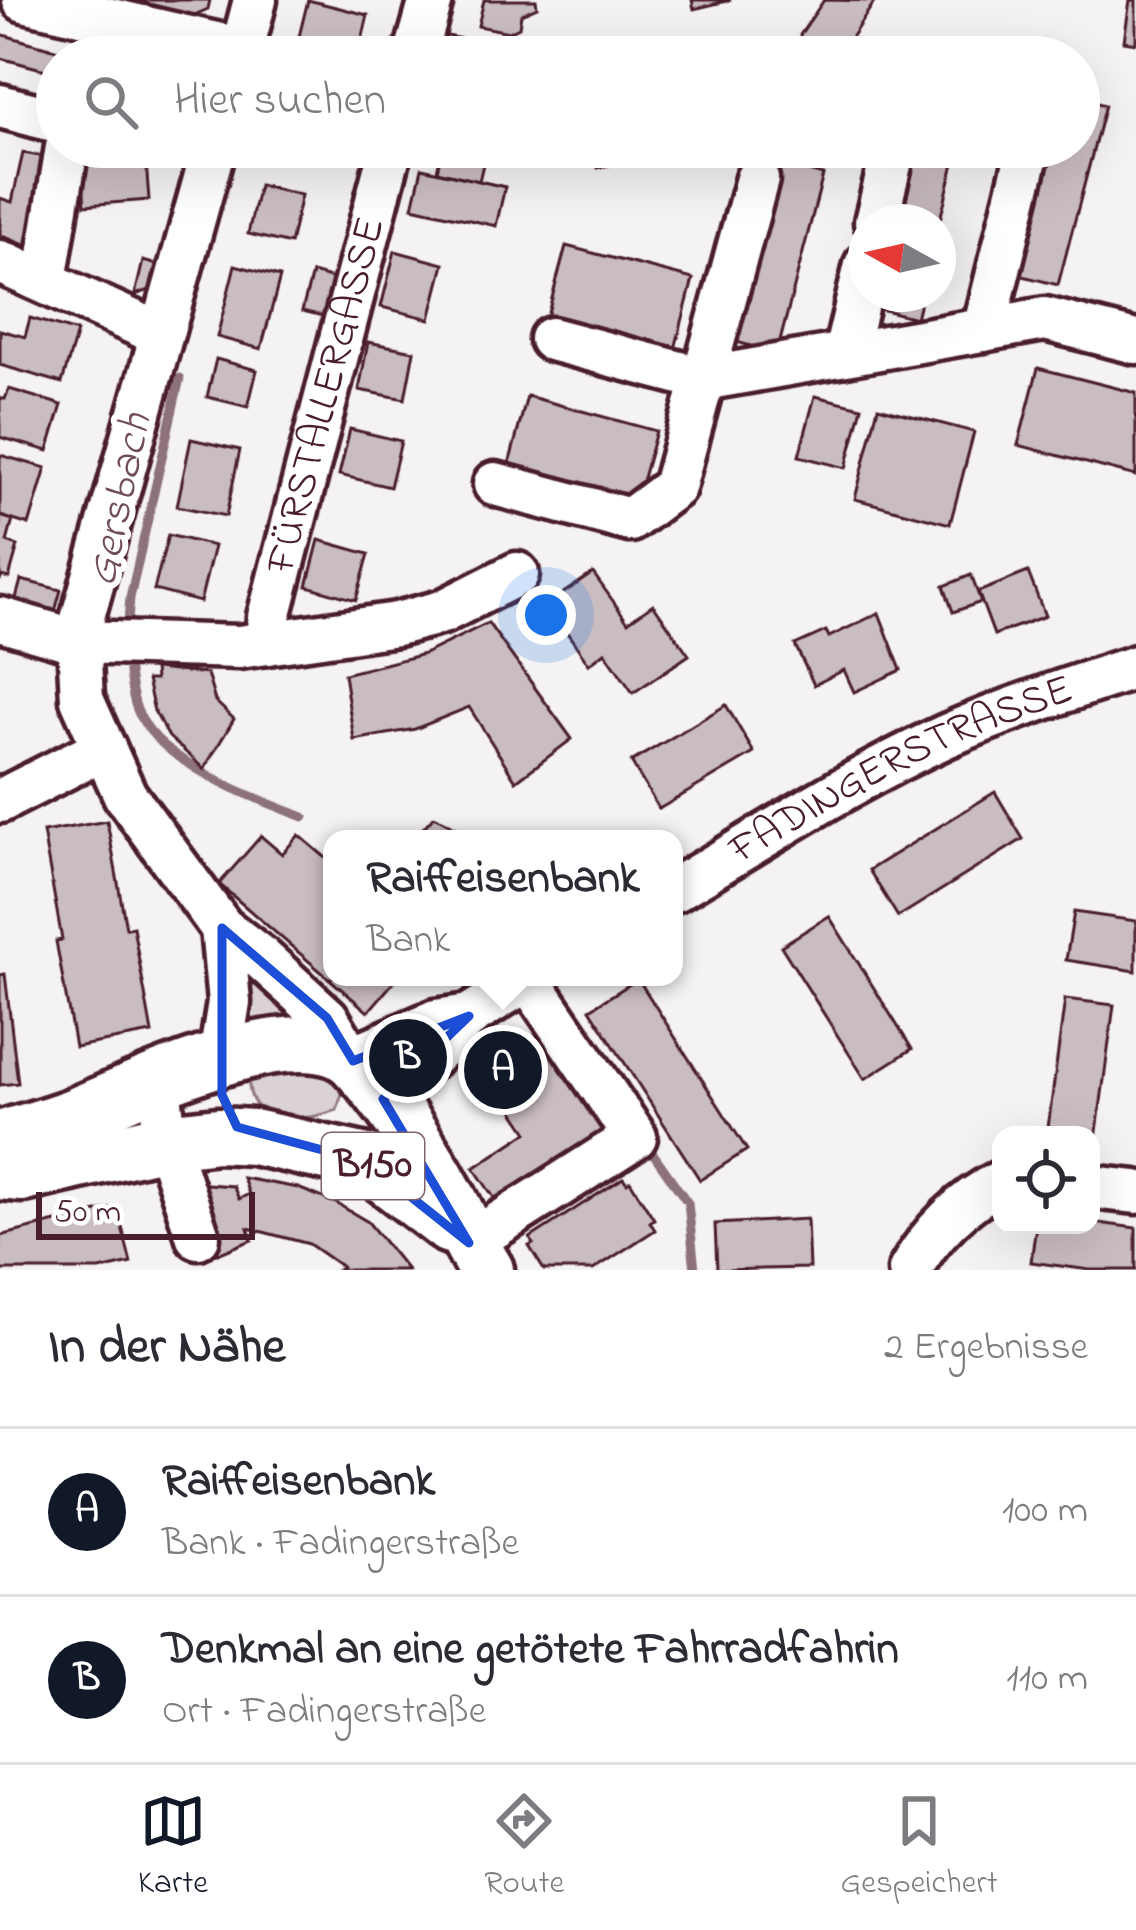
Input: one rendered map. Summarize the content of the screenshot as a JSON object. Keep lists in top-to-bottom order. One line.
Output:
{"streets":{"main road":["B150"],"street":["FÜRSTALLERGASSE","FADINGERSTRASSE"]},"water":["Gersbach"],"scale_bar":"50 m","north":"left","page":{"search":"Hier suchen","popup":["Raiffeisenbank","Bank"],"pins":["B","A"],"scale":"50 m","heading":["In der Nähe","2 Ergebnisse"],"list":[{"mark":"A","name":"Raiffeisenbank","note":"Bank · Fadingerstraße","value":"100 m"},{"mark":"B","name":"Denkmal an eine getötete Fahrradfahrin","note":"Ort · Fadingerstraße","value":"110 m"}],"nav":["Karte","Route","Gespeichert"]}}
